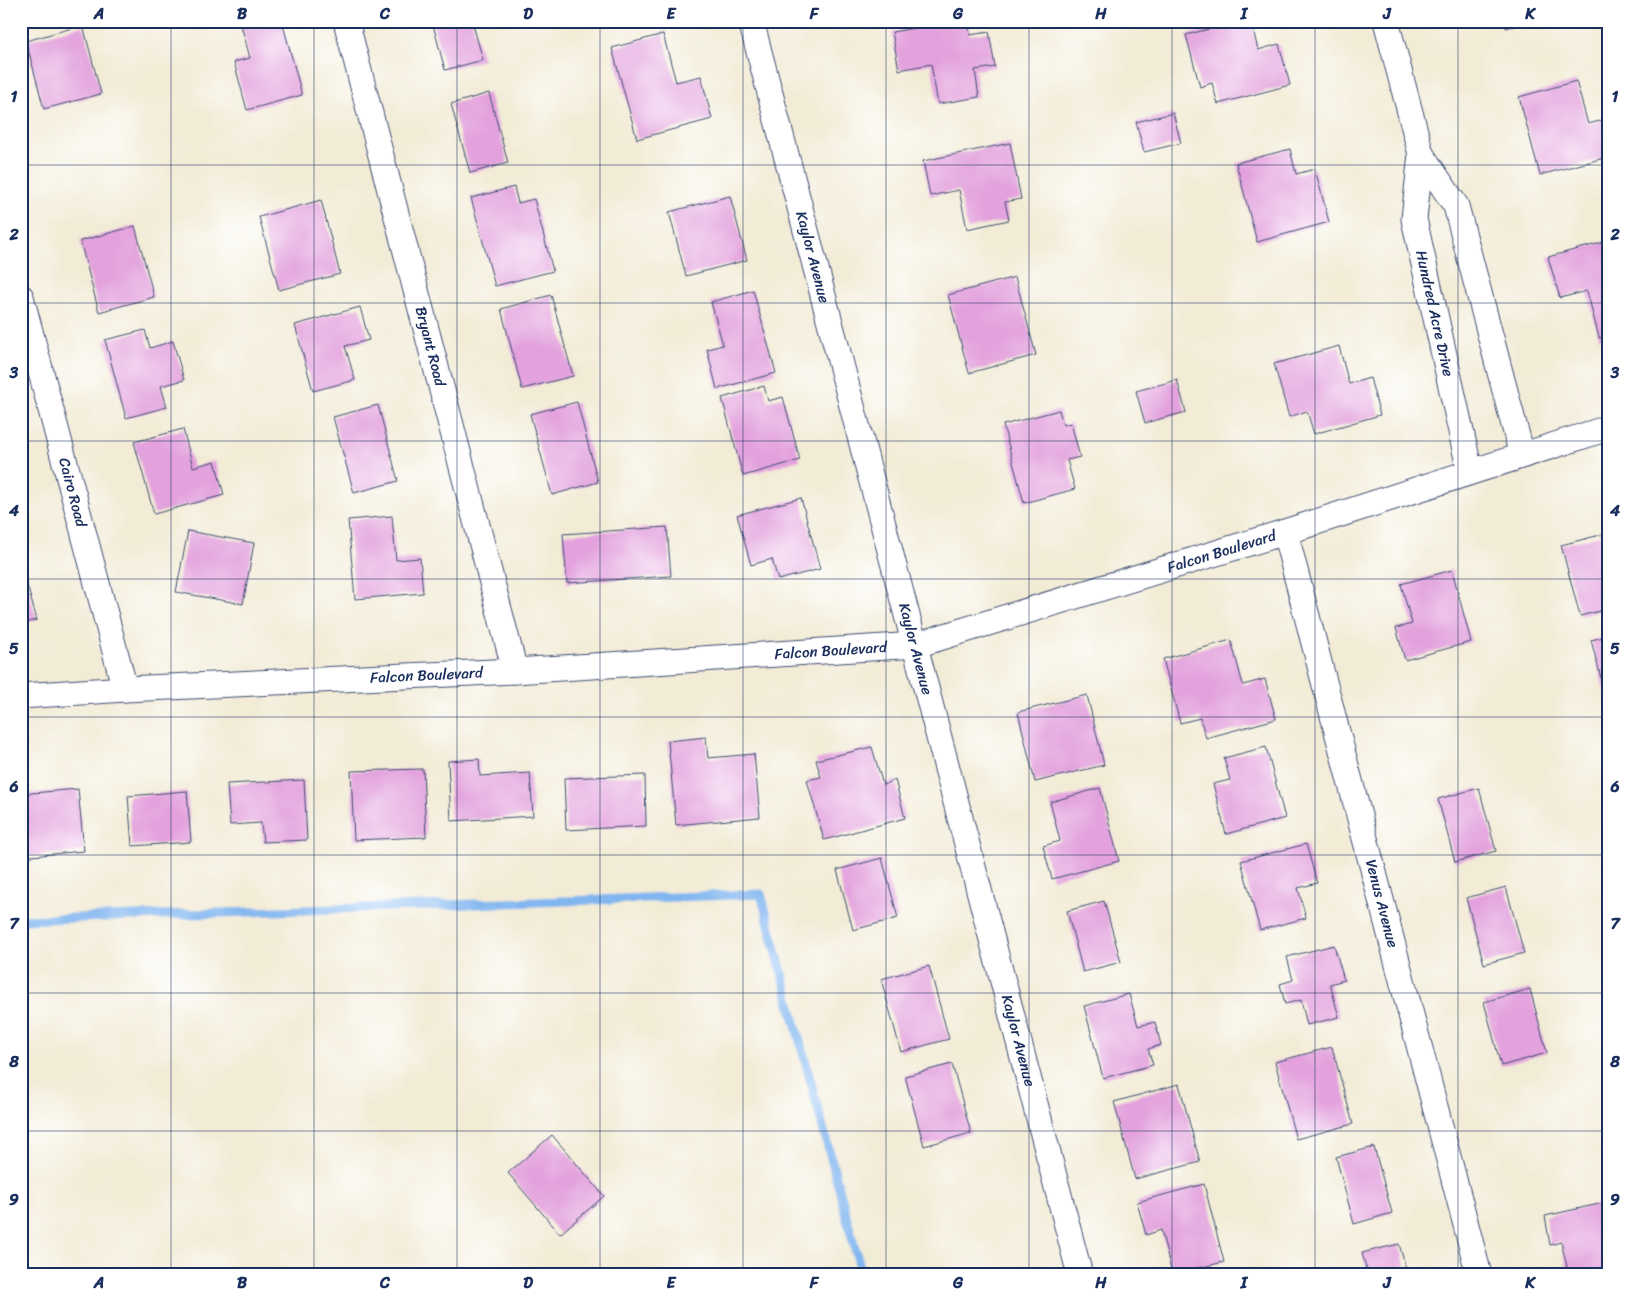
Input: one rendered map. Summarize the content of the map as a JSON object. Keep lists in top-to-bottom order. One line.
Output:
{"streets":{"street":["Kaylor Avenue","Hundred Acre Drive","Bryant Road","Cairo Road","Falcon Boulevard","Venus Avenue"]},"crossings":[["Kaylor Avenue","Falcon Boulevard"],["Hundred Acre Drive","Falcon Boulevard"],["Bryant Road","Falcon Boulevard"],["Cairo Road","Falcon Boulevard"],["Falcon Boulevard","Venus Avenue"]],"grid":{"columns":["A","B","C","D","E","F","G","H","I","J","K"],"rows":["1","2","3","4","5","6","7","8","9"]}}
